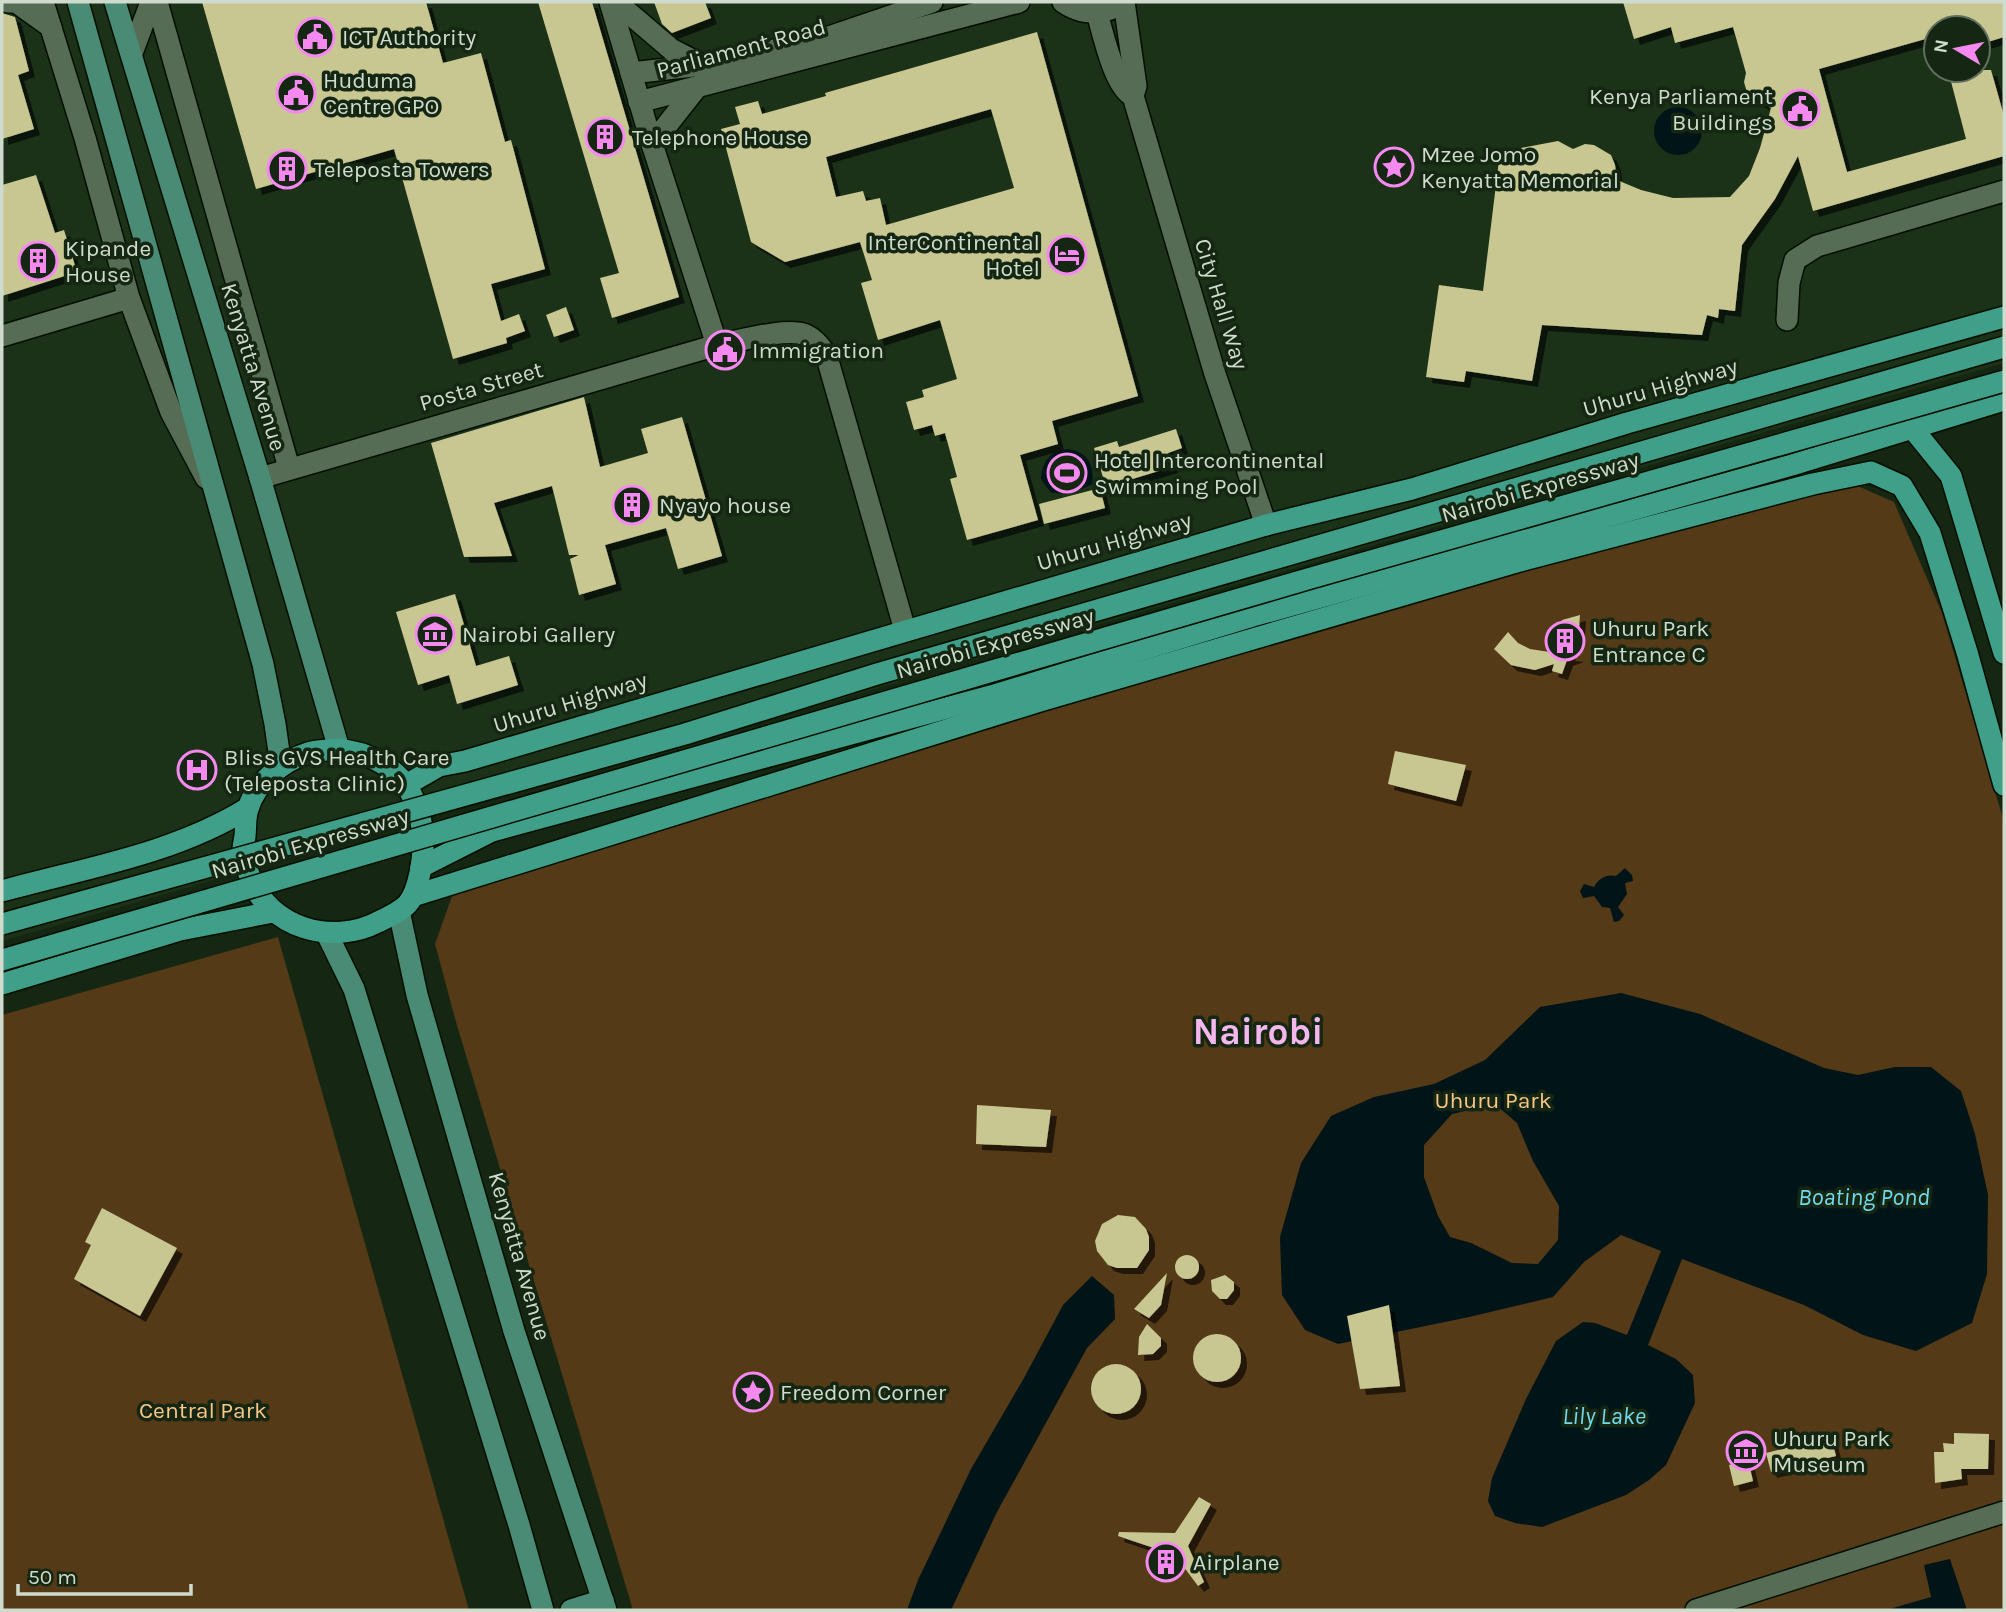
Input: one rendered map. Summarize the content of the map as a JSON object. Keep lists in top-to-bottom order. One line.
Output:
{"streets":{"highway":["Uhuru Highway","Nairobi Expressway"],"main road":["Kenyatta Avenue"],"street":["Parliament Road","City Hall Way","Posta Street"]},"crossings":[["City Hall Way","Uhuru Highway"],["Kenyatta Avenue","Posta Street"],["Kenyatta Avenue","Uhuru Highway"],["Posta Street","Uhuru Highway"]],"districts":["Nairobi"],"water":["Boating Pond","Lily Lake"],"parks":["Uhuru Park","Central Park"],"places":{"public building":["ICT Authority","Huduma Centre GPO","Kenya Parliament Buildings","Immigration"],"building":["Telephone House","Teleposta Towers","Kipande House","Nyayo house","Uhuru Park Entrance C","Airplane"],"place":["Mzee Jomo Kenyatta Memorial","Freedom Corner"],"hotel":["InterContinental Hotel"],"sports":["Hotel Intercontinental Swimming Pool"],"museum":["Nairobi Gallery","Uhuru Park Museum"],"hospital":["Bliss GVS Health Care (Teleposta Clinic)"]},"scale_bar":"50 m","north":"left"}
